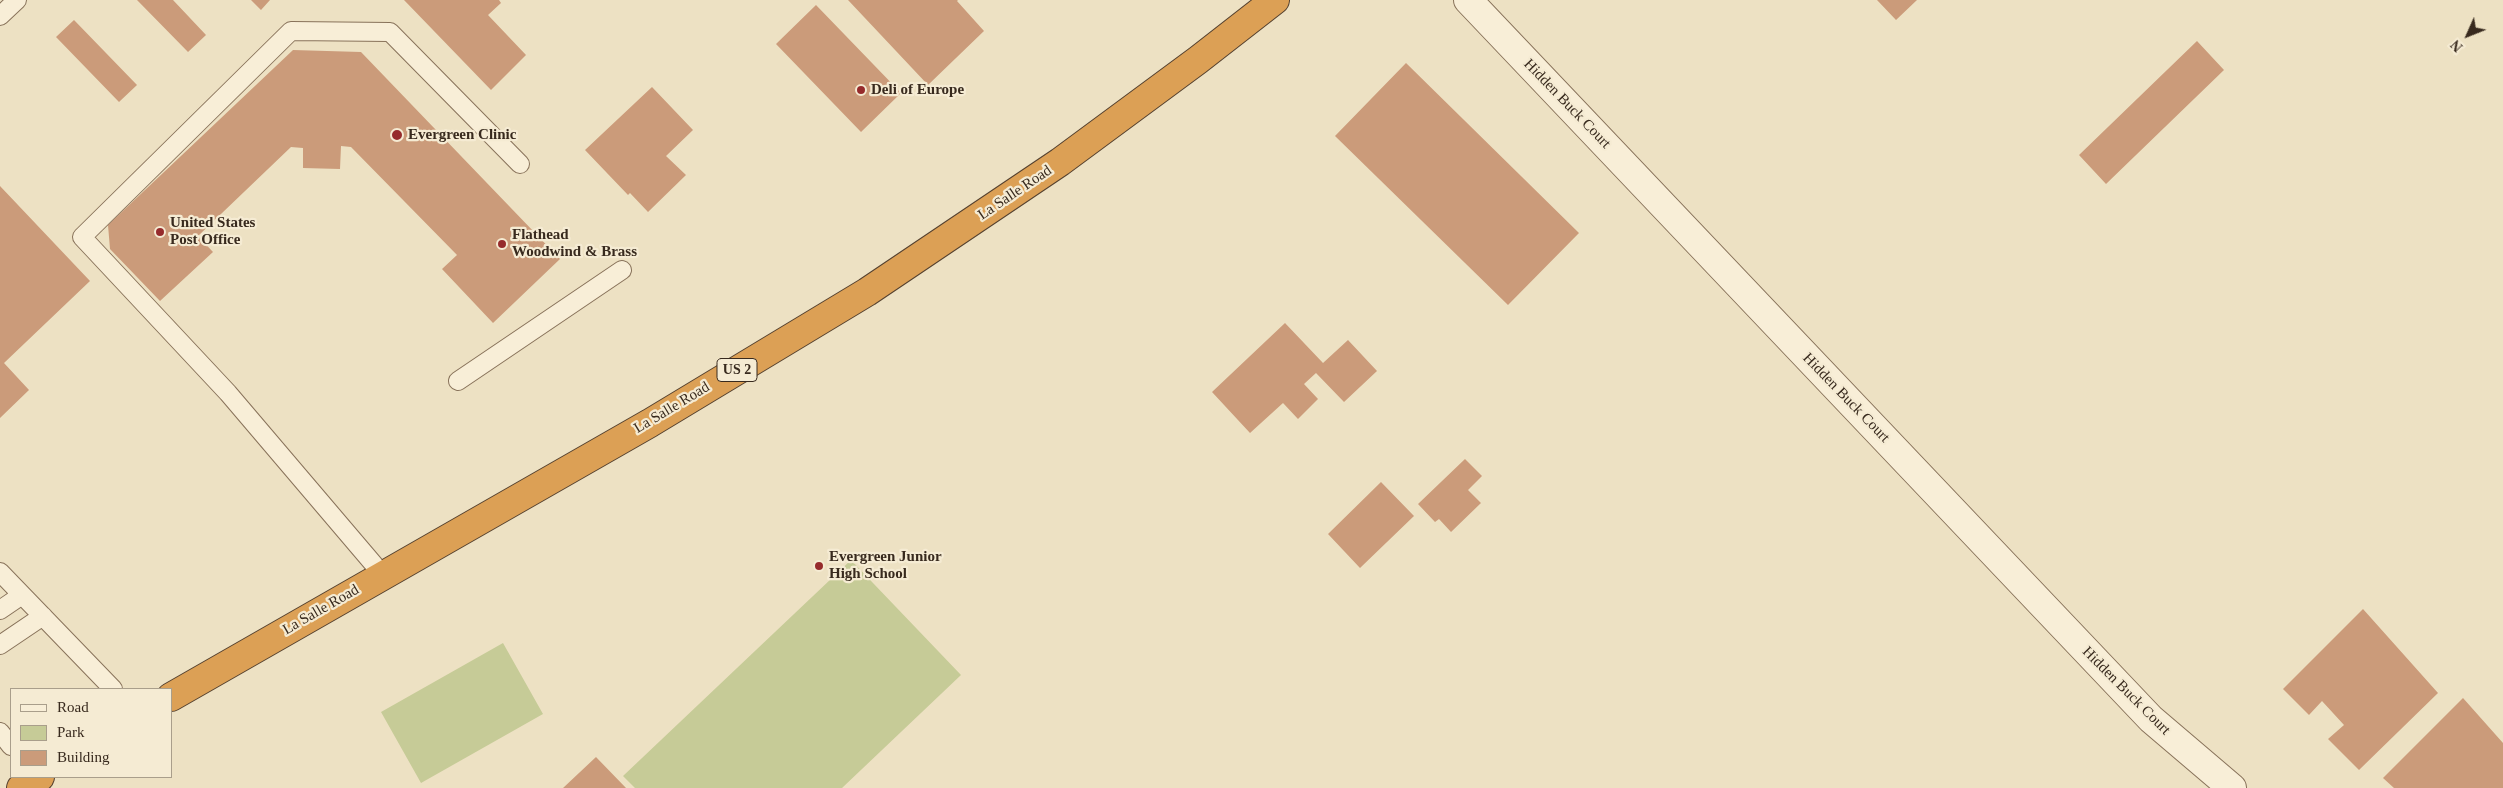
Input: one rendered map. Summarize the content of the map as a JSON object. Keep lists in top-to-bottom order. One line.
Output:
{"streets":{"highway":["La Salle Road","US 2"],"street":["Hidden Buck Court"]},"places":["Deli of Europe","Evergreen Clinic","United States Post Office","Flathead Woodwind & Brass","Evergreen Junior High School"],"legend":["Road","Park","Building"],"north":"bottom left"}
